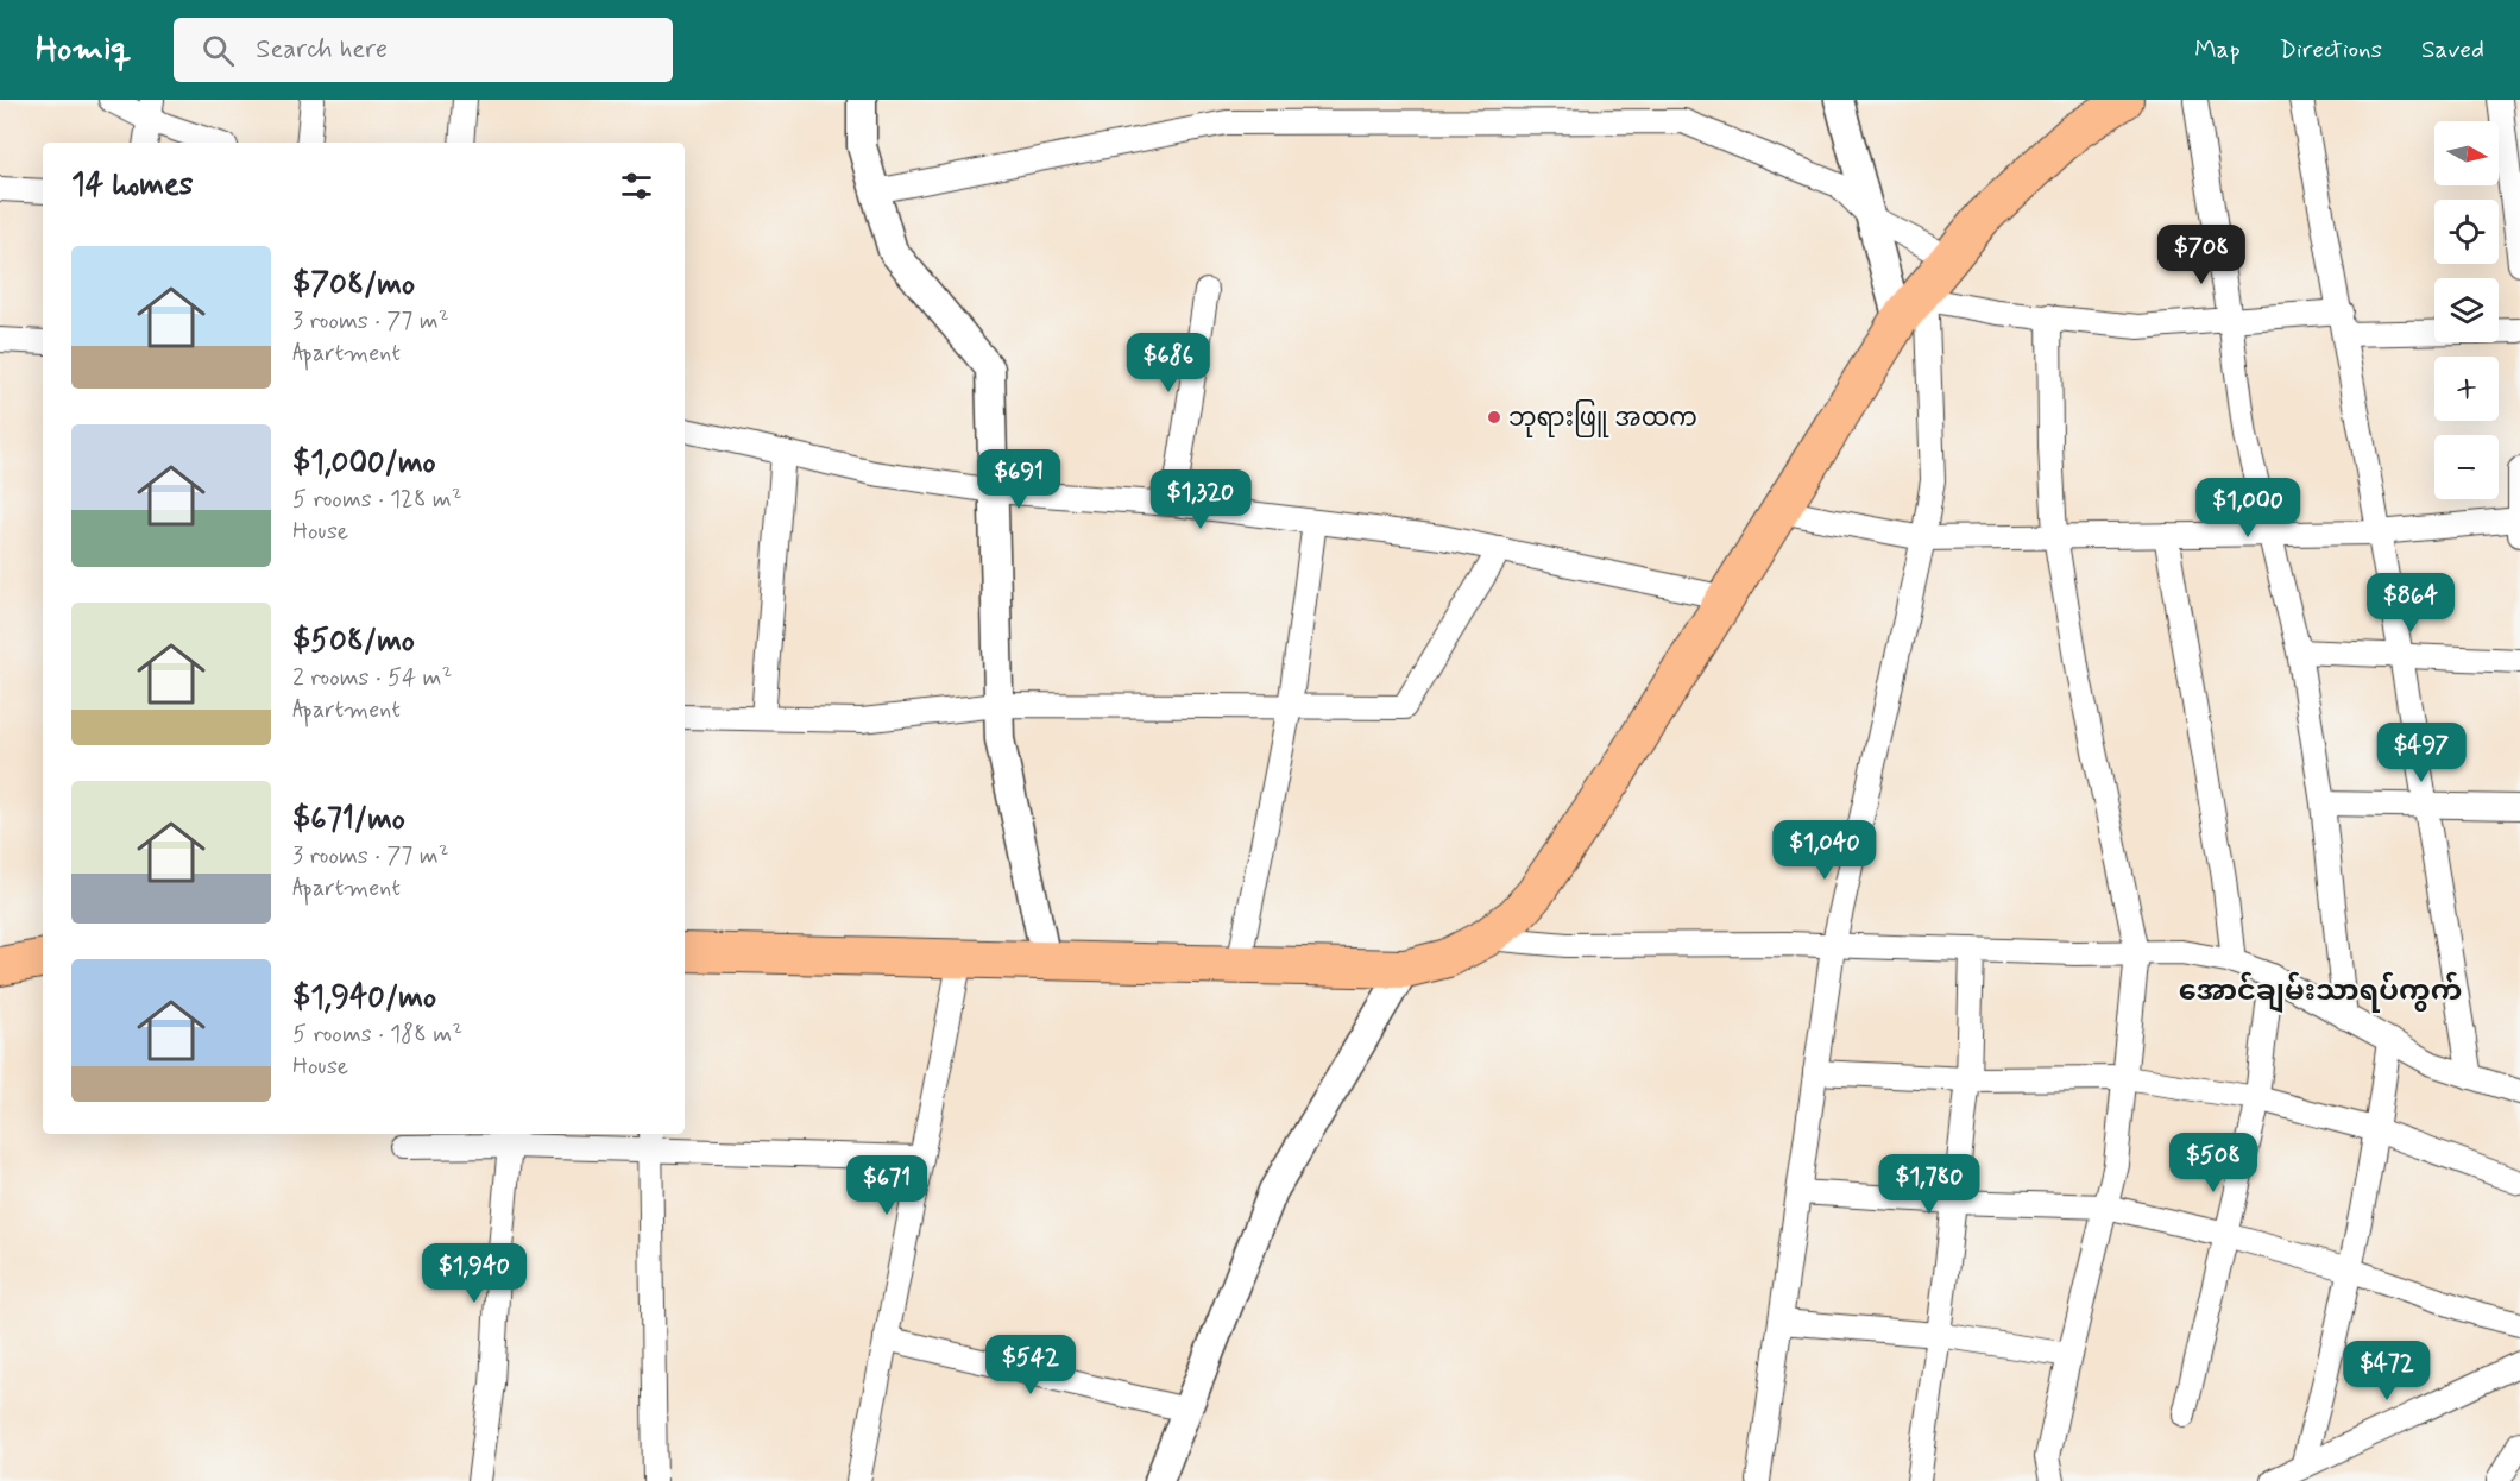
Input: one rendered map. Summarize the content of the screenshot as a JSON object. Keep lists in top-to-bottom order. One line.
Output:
{"districts":["အောင်ချမ်းသာရပ်ကွက်"],"places":["ဘုရားဖြူ အထက"],"north":"right","page":{"header":"Homiq","search":"Search here","nav":["Map","Directions","Saved"],"map_buttons":["+","−"],"heading":"14 homes","price":["$708","$686","$691","$1,320","$1,000","$864","$497","$1,040","$508","$1,780","$671","$1,940","$542","$472"],"list":[{"name":"$708/mo","note":"3 rooms · 77 m² · Apartment"},{"name":"$1,000/mo","note":"5 rooms · 128 m² · House"},{"name":"$508/mo","note":"2 rooms · 54 m² · Apartment"},{"name":"$671/mo","note":"3 rooms · 77 m² · Apartment"},{"name":"$1,940/mo","note":"5 rooms · 188 m² · House"}]}}
